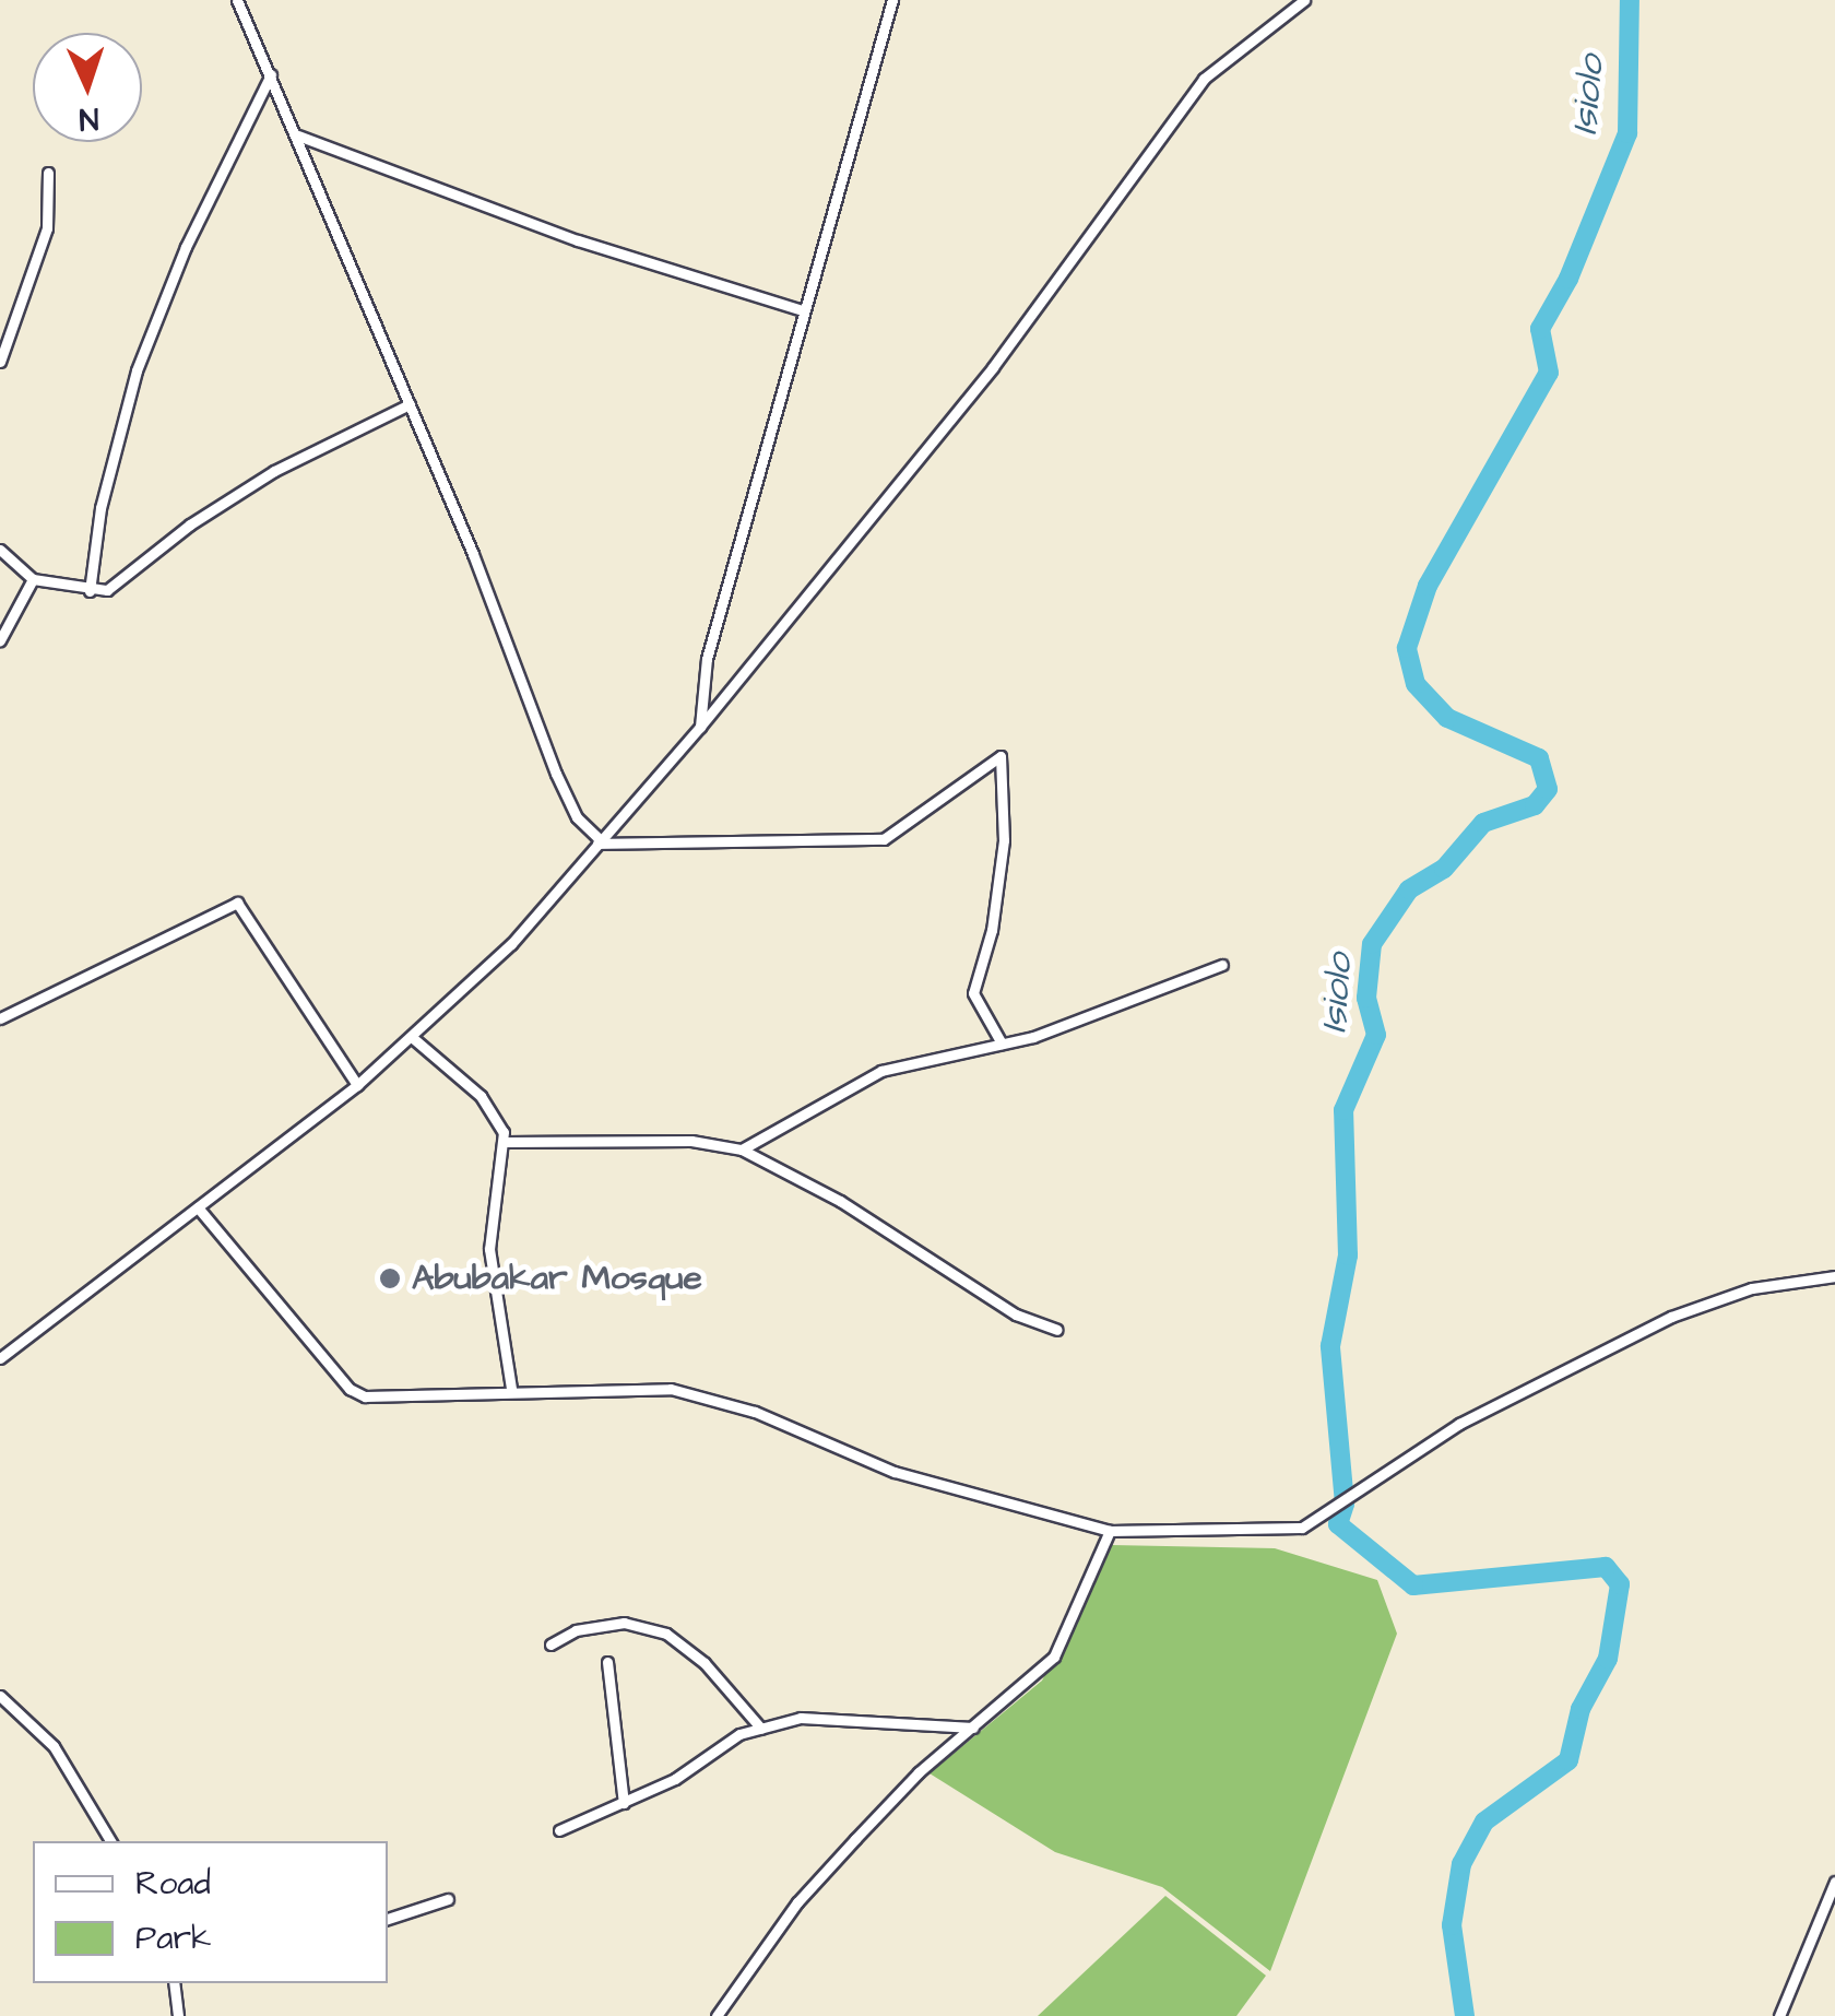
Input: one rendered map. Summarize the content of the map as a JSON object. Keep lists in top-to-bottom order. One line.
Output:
{"water":["Isiolo"],"places":["Abubakar Mosque"],"legend":["Road","Park"],"north":"bottom"}
